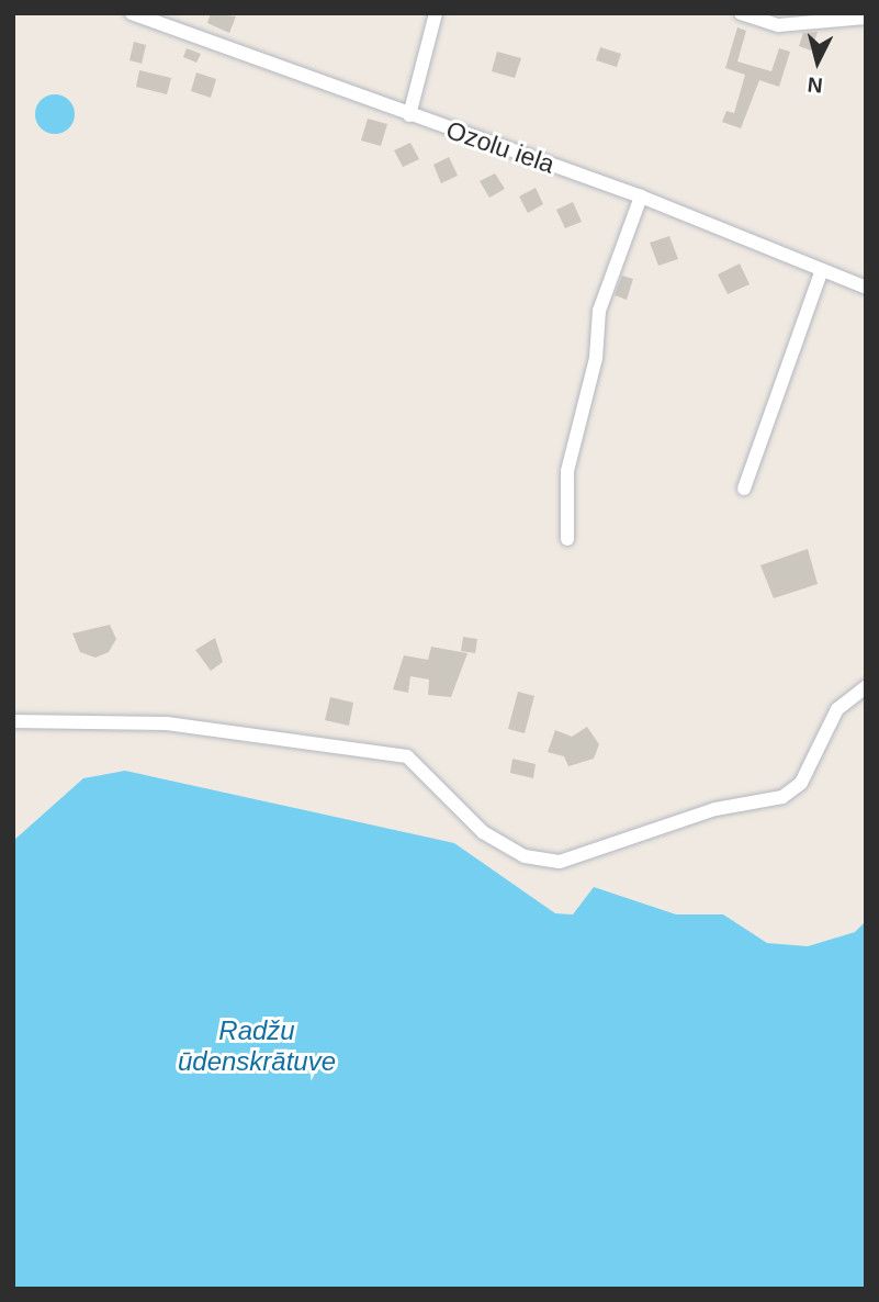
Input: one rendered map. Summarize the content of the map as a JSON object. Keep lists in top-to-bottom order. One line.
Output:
{"streets":{"street":["Ozolu iela"]},"water":["Radžu ūdenskrātuve"],"north":"bottom"}
